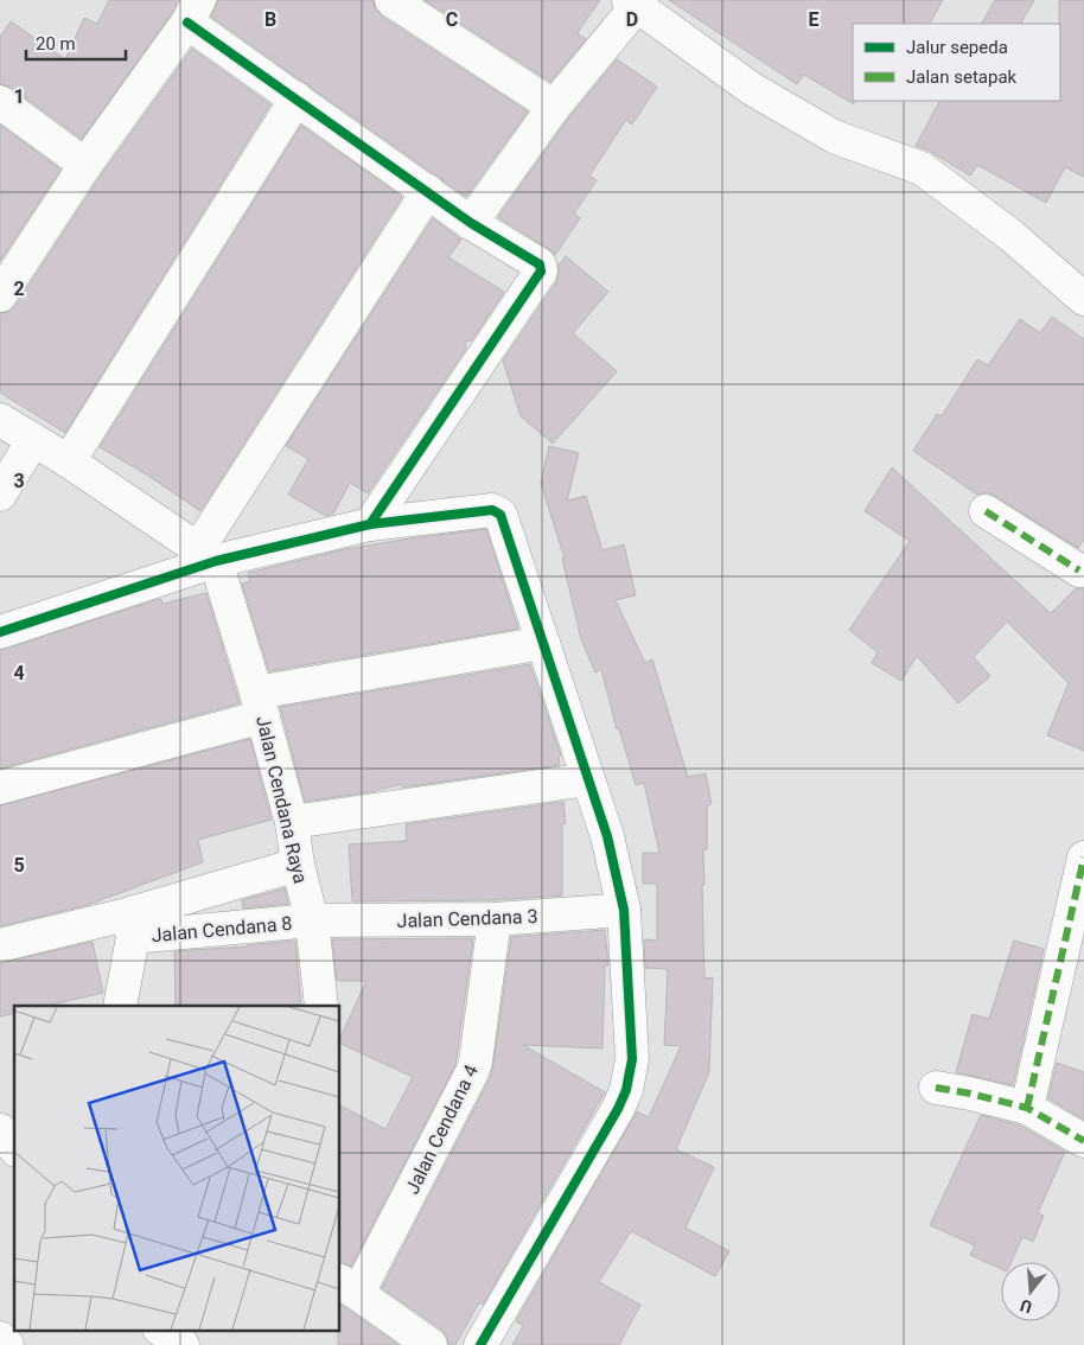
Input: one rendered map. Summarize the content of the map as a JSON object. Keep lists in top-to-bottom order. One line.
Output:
{"streets":{"street":["Jalan Cendana Raya","Jalan Cendana 3","Jalan Cendana 8","Jalan Cendana 4"]},"crossings":[["Jalan Cendana Raya","Jalan Cendana 3"],["Jalan Cendana Raya","Jalan Cendana 8"],["Jalan Cendana 3","Jalan Cendana 8"],["Jalan Cendana 3","Jalan Cendana 4"]],"legend":["Jalur sepeda","Jalan setapak"],"scale_bar":"20 m","north":"bottom","grid":{"columns":["B","C","D","E"],"rows":["1","2","3","4","5"]}}
